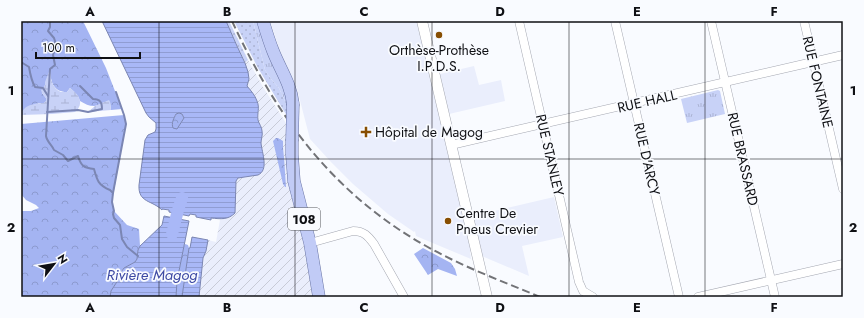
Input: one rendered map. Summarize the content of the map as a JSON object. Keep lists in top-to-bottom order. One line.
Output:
{"streets":{"main road":["108"],"street":["RUE FONTAINE","RUE HALL","RUE STANLEY","RUE D'ARCY","RUE BRASSARD"]},"crossings":[["RUE FONTAINE","RUE HALL"],["RUE HALL","RUE STANLEY"],["RUE HALL","RUE D'ARCY"],["RUE HALL","RUE BRASSARD"]],"water":["Rivière Magog"],"places":{"other":["Orthèse-Prothèse I.P.D.S.","Centre De Pneus Crevier"],"health":["Hôpital de Magog"]},"scale_bar":"100 m","north":"top right","grid":{"columns":["A","B","C","D","E","F"],"rows":["1","2"]}}
